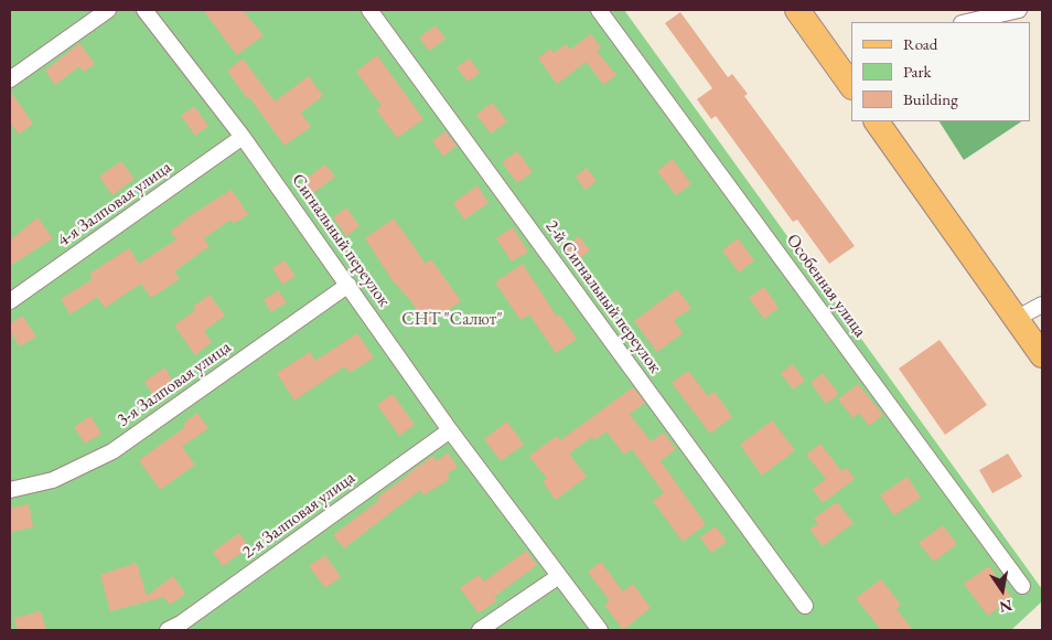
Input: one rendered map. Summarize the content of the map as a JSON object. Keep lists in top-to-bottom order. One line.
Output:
{"streets":{"street":["4-я Залповая улица","Сигнальный переулок","Особенная улица","2-й Сигнальный переулок","3-я Залповая улица","2-я Залповая улица"]},"crossings":[["4-я Залповая улица","Сигнальный переулок"],["Сигнальный переулок","3-я Залповая улица"],["Сигнальный переулок","2-я Залповая улица"]],"parks":["СНТ \"Салют\""],"legend":["Road","Park","Building"],"north":"bottom"}
